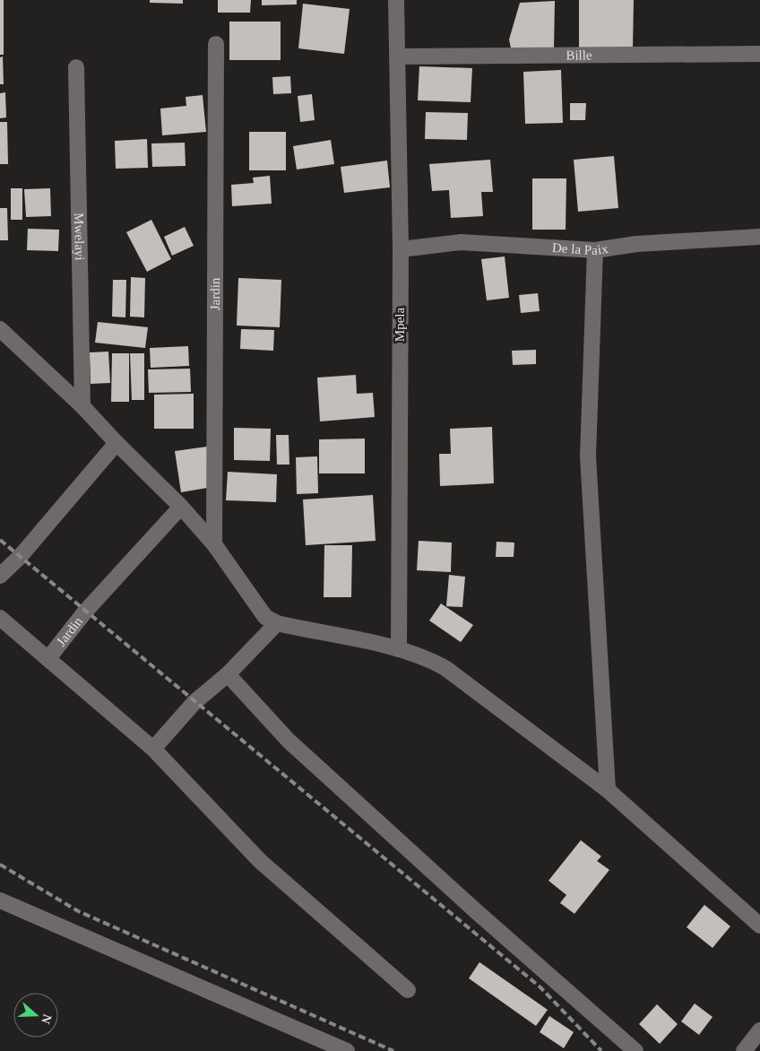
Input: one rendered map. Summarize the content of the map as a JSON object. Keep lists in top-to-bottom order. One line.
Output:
{"streets":{"street":["Bille","Mwelayi","De la Paix","Jardin","Mpela"]},"crossings":[["Bille","Mpela"],["De la Paix","Mpela"]],"north":"right"}
